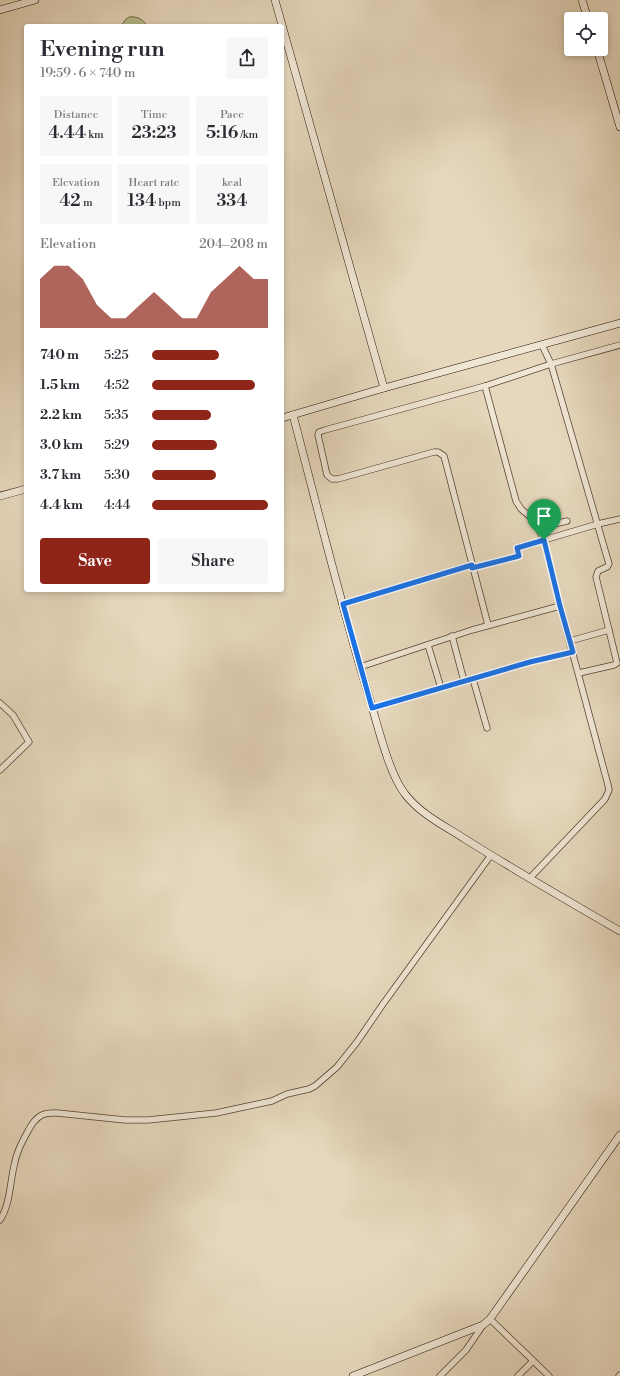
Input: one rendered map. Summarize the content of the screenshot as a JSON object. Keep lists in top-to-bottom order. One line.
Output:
{"page":{"heading":["Evening run","19:59 · 6 × 740 m"],"stats":[["Distance","4.44 km"],["Time","23:23"],["Pace","5:16 /km"],["Elevation","42 m"],["Heart rate","134 bpm"],["kcal","334"]],"chart":["Elevation","204–208 m"],"list":[{"name":"740 m","note":"5:25"},{"name":"1.5 km","note":"4:52"},{"name":"2.2 km","note":"5:35"},{"name":"3.0 km","note":"5:29"},{"name":"3.7 km","note":"5:30"},{"name":"4.4 km","note":"4:44"}],"buttons":["Save","Share"]}}
